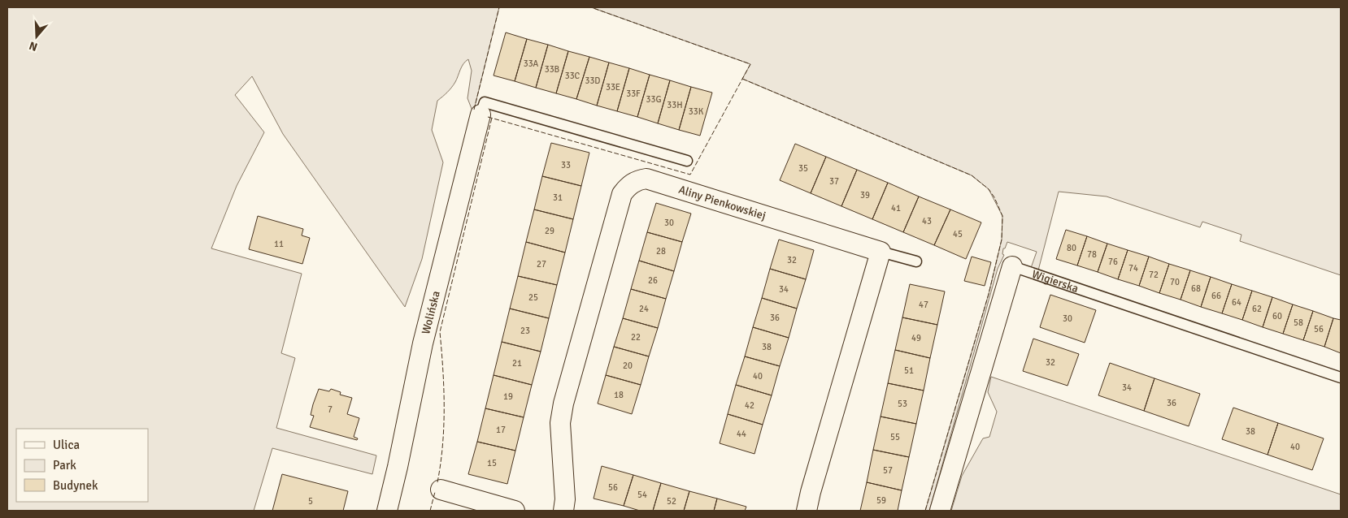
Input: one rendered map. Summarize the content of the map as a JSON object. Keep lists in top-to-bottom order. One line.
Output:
{"streets":{"street":["Aliny Pienkowskiej","Wigierska","Wolińska"]},"house_numbers":["33A","33B","33C","33D","33E","33F","33G","33H","33K","33","35","37","39","31","41","43","30","29","45","11","80","28","78","32","76","27","74","72","26","70","68","34","66","25","64","47","24","62","60","36","30","58","56","23","22","49","38","32","21","20","51","40","34","18","19","36","53","42","7","17","38","44","55","40","15","57","56","54","59","5","52"],"legend":["Ulica","Park","Budynek"],"north":"bottom"}
